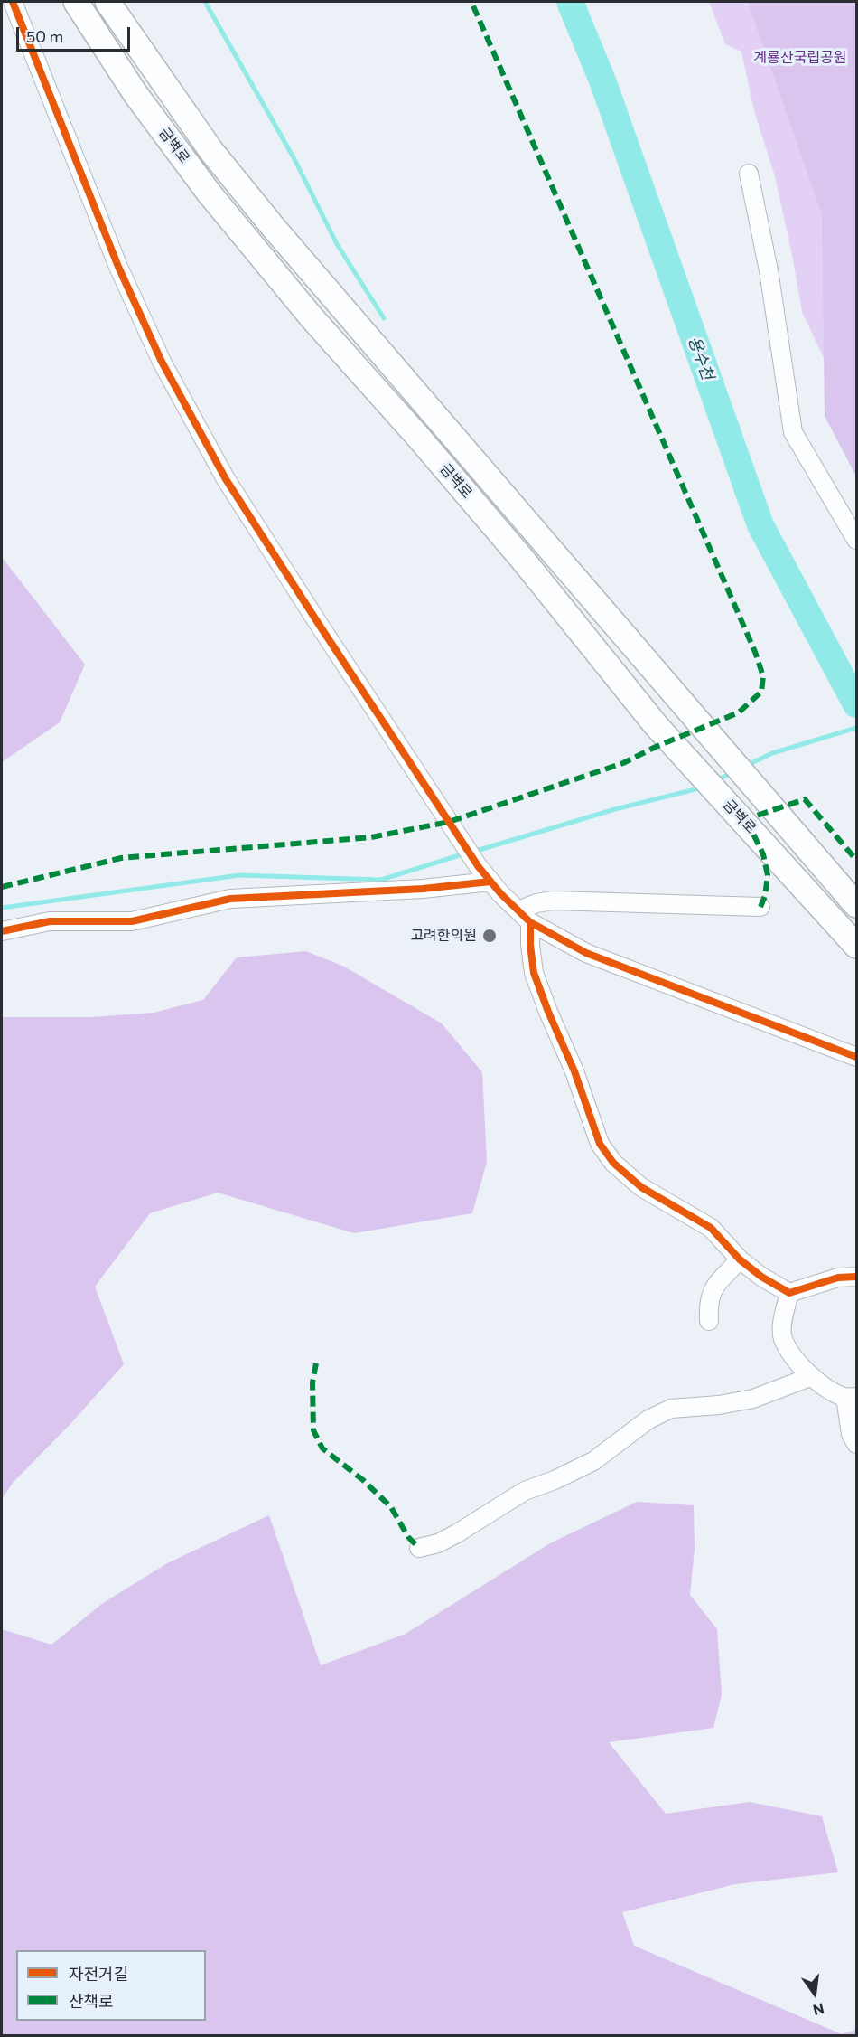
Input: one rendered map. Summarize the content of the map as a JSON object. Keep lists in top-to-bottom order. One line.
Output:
{"streets":{"highway":["금벽로"]},"water":["용수천"],"parks":["계룡산국립공원"],"places":["고려한의원"],"legend":["자전거길","산책로"],"scale_bar":"50 m","north":"bottom"}
